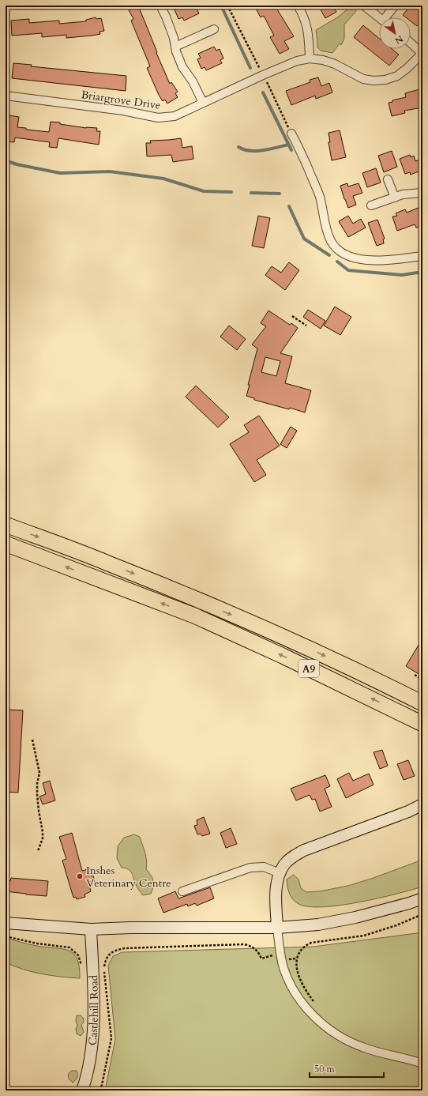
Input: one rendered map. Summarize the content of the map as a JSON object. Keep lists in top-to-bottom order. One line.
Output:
{"streets":{"highway":["A9"],"main road":["Castlehill Road"],"street":["Briargrove Drive"]},"places":["Inshes Veterinary Centre"],"scale_bar":"50 m","north":"bottom right"}
